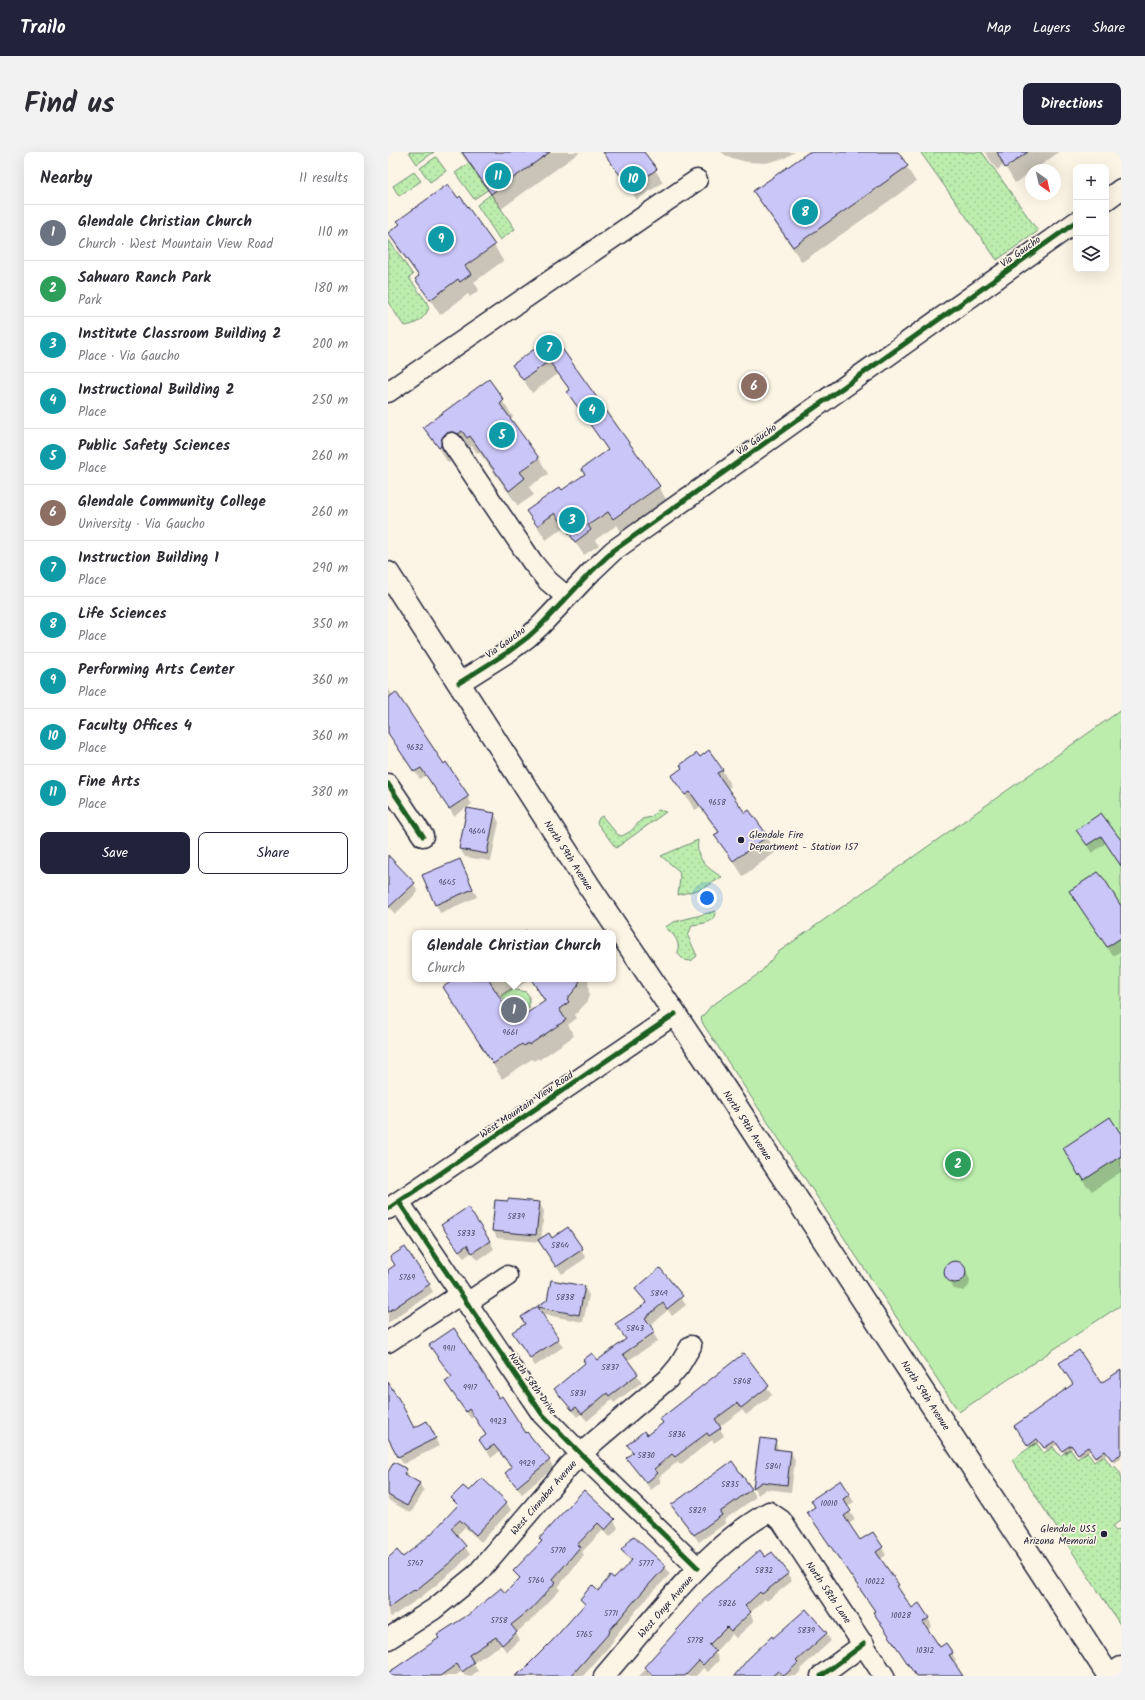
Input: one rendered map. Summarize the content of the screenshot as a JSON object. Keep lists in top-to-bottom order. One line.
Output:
{"streets":{"main road":["North 59th Avenue"],"street":["Via Gaucho","West Mountain View Road","North 58th Drive","West Cinnabar Avenue","North 58th Lane","West Onyx Avenue"]},"crossings":[["Via Gaucho","North 59th Avenue"],["North 59th Avenue","West Mountain View Road"],["West Mountain View Road","North 58th Drive"],["North 58th Drive","West Cinnabar Avenue"],["North 58th Drive","West Onyx Avenue"],["North 58th Lane","West Onyx Avenue"]],"places":["Glendale Fire Department - Station 157","Glendale USS Arizona Memorial"],"house_numbers":["9632","9658","9644","9645","9661","5839","5833","5844","5769","5849","5838","5843","9911","5837","5848","9917","5831","9923","5836","5830","9929","5841","5835","10010","5829","5770","5747","5777","5832","5764","10022","5826","5771","10028","5758","5839","5765","5778","10312"],"north":"bottom right","page":{"header":"Trailo","nav":["Map","Layers","Share"],"title":"Find us","buttons":["Directions",["Save","Share"]],"heading":["Nearby","11 results"],"pins":["11","10","8","9","7","6","4","5","3","1","2"],"map_buttons":["+","−"],"list":[{"mark":"1","name":"Glendale Christian Church","note":"Church · West Mountain View Road","value":"110 m"},{"mark":"2","name":"Sahuaro Ranch Park","note":"Park","value":"180 m"},{"mark":"3","name":"Institute Classroom Building 2","note":"Place · Via Gaucho","value":"200 m"},{"mark":"4","name":"Instructional Building 2","note":"Place","value":"250 m"},{"mark":"5","name":"Public Safety Sciences","note":"Place","value":"260 m"},{"mark":"6","name":"Glendale Community College","note":"University · Via Gaucho","value":"260 m"},{"mark":"7","name":"Instruction Building 1","note":"Place","value":"290 m"},{"mark":"8","name":"Life Sciences","note":"Place","value":"350 m"},{"mark":"9","name":"Performing Arts Center","note":"Place","value":"360 m"},{"mark":"10","name":"Faculty Offices 4","note":"Place","value":"360 m"},{"mark":"11","name":"Fine Arts","note":"Place","value":"380 m"}],"popup":["Glendale Christian Church","Church"]}}
